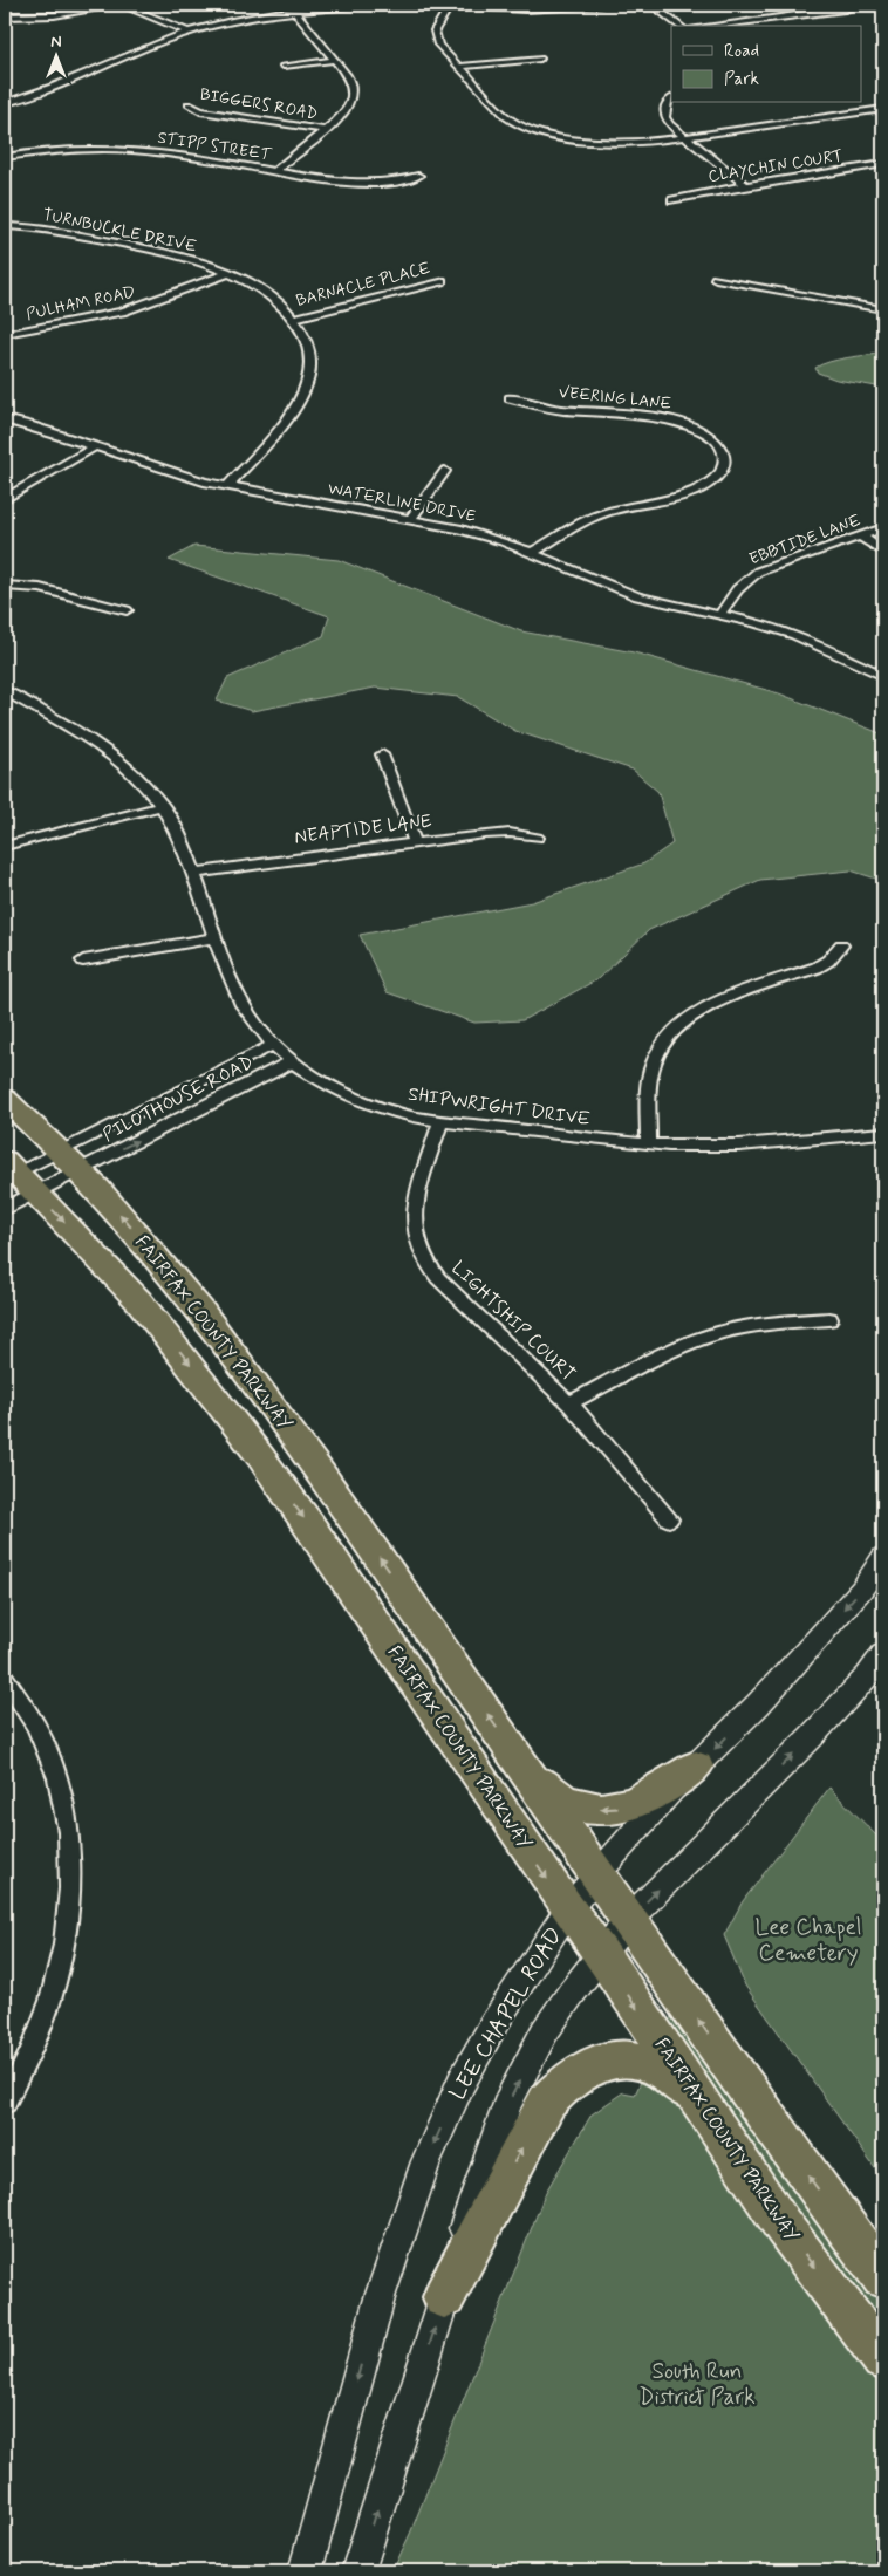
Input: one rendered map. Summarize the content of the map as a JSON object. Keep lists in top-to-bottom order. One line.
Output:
{"streets":{"highway":["FAIRFAX COUNTY PARKWAY"],"main road":["LEE CHAPEL ROAD"],"street":["BIGGERS ROAD","STIPP STREET","CLAYCHIN COURT","TURNBUCKLE DRIVE","BARNACLE PLACE","PULHAM ROAD","VEERING LANE","WATERLINE DRIVE","EBBTIDE LANE","NEAPTIDE LANE","PILOTHOUSE ROAD","SHIPWRIGHT DRIVE","LIGHTSHIP COURT"]},"crossings":[["TURNBUCKLE DRIVE","BARNACLE PLACE"],["TURNBUCKLE DRIVE","PULHAM ROAD"],["TURNBUCKLE DRIVE","WATERLINE DRIVE"],["VEERING LANE","WATERLINE DRIVE"],["WATERLINE DRIVE","EBBTIDE LANE"],["NEAPTIDE LANE","SHIPWRIGHT DRIVE"],["PILOTHOUSE ROAD","SHIPWRIGHT DRIVE"],["PILOTHOUSE ROAD","FAIRFAX COUNTY PARKWAY"],["SHIPWRIGHT DRIVE","LIGHTSHIP COURT"],["FAIRFAX COUNTY PARKWAY","LEE CHAPEL ROAD"]],"parks":["Lee Chapel Cemetery","South Run District Park"],"legend":["Road","Park"],"north":"top"}
